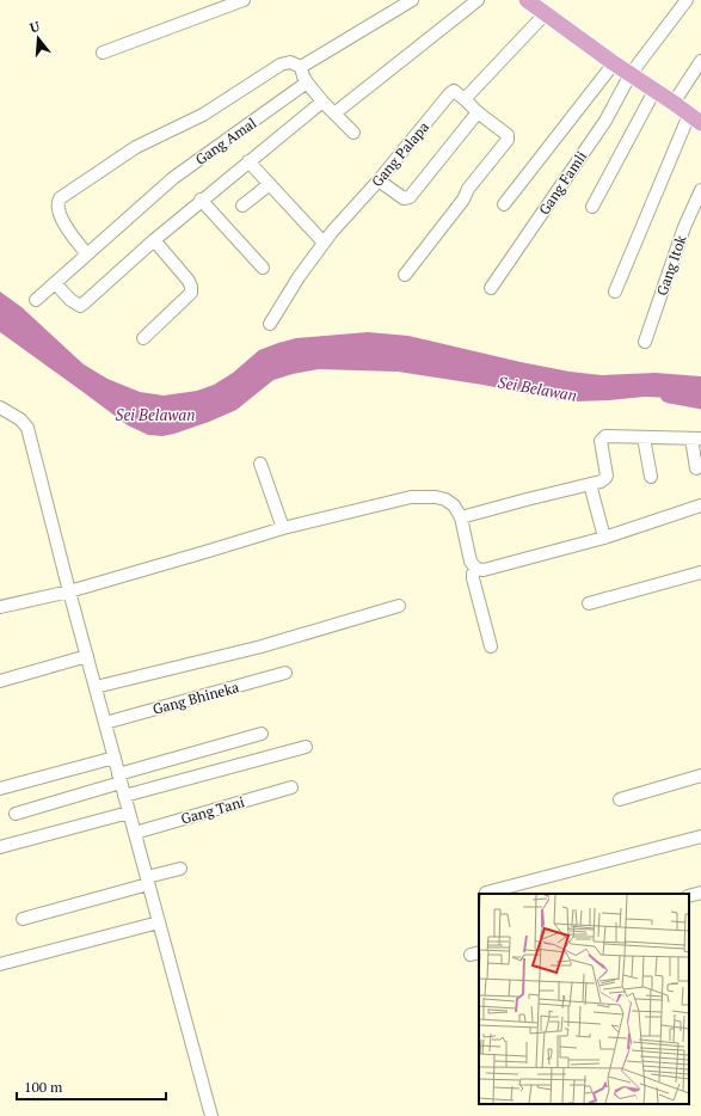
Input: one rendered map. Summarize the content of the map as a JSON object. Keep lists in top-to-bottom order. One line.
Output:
{"streets":{"street":["Gang Amal","Gang Palapa","Gang Famli","Gang Itok","Gang Bhineka","Gang Tani"]},"water":["Sei Belawan"],"scale_bar":"100 m","north":"top"}
